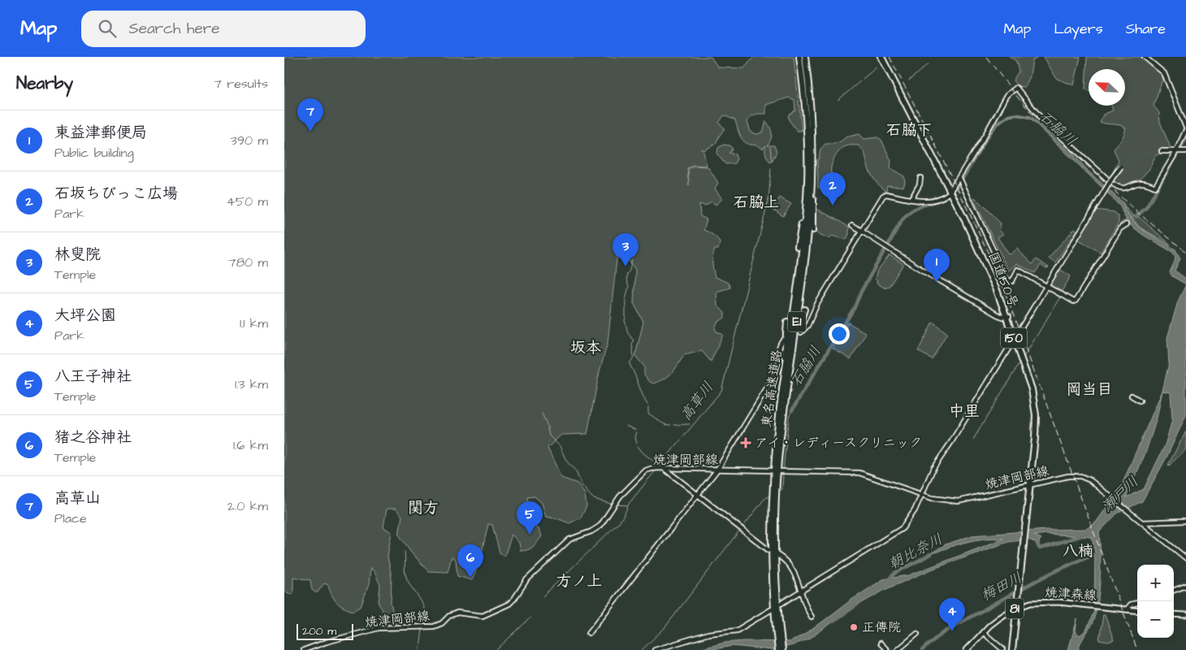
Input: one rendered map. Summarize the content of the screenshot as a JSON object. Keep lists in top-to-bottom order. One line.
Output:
{"streets":{"highway":["国道150号","E1","150","東名高速道路"],"main road":["焼津森線","81"],"street":["焼津岡部線"]},"crossings":[["国道150号","焼津岡部線"],["国道150号","焼津森線"]],"districts":["石脇下","石脇上","坂本","岡当目","中里","関方","八楠","方ノ上"],"water":["石脇川","高草川","瀬戸川","朝比奈川","梅田川"],"places":{"health":["アイ・レディースクリニック"],"other":["正傳院"]},"scale_bar":"200 m","north":"top left","page":{"header":"Map","search":"Search here","nav":["Map","Layers","Share"],"heading":["Nearby","7 results"],"pins":["7","2","3","1","5","6","4"],"list":[{"mark":"1","name":"東益津郵便局","note":"Public building","value":"390 m"},{"mark":"2","name":"石坂ちびっこ広場","note":"Park","value":"450 m"},{"mark":"3","name":"林叟院","note":"Temple","value":"780 m"},{"mark":"4","name":"大坪公園","note":"Park","value":"1.1 km"},{"mark":"5","name":"八王子神社","note":"Temple","value":"1.3 km"},{"mark":"6","name":"猪之谷神社","note":"Temple","value":"1.6 km"},{"mark":"7","name":"高草山","note":"Place","value":"2.0 km"}],"map_buttons":["+","−"],"scale":"200 m"}}
